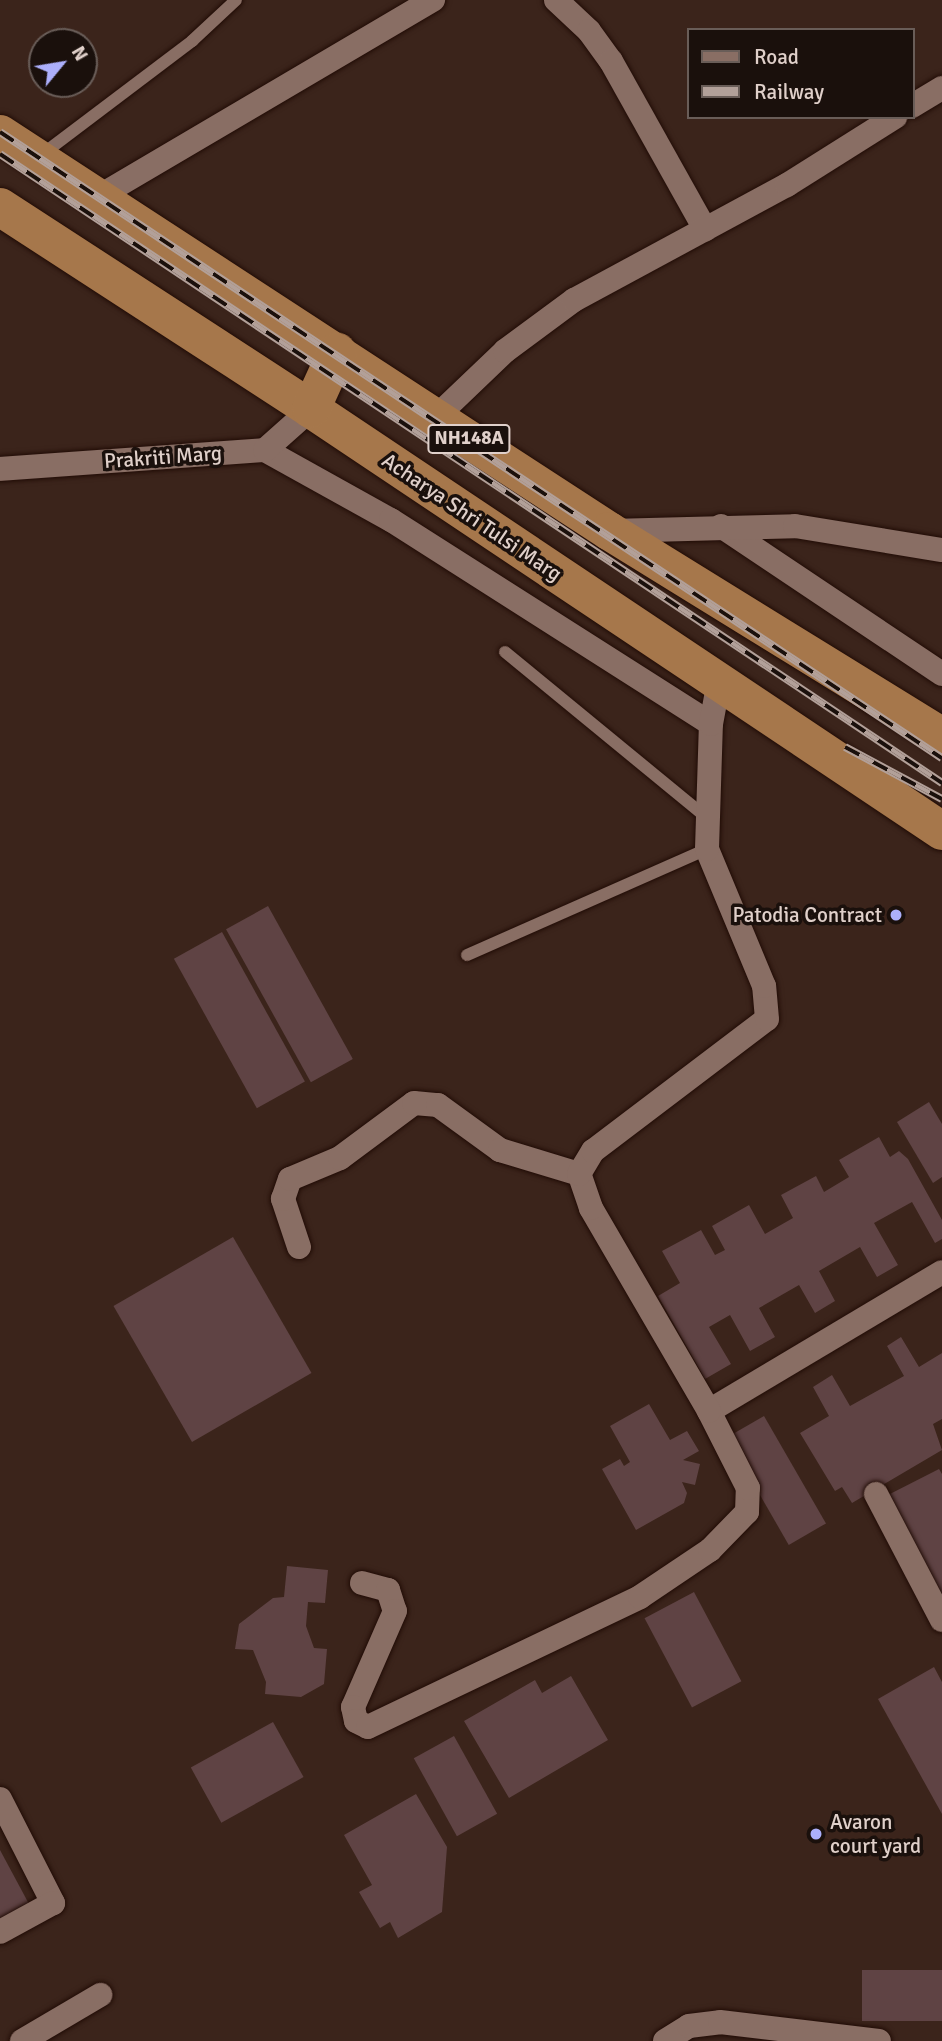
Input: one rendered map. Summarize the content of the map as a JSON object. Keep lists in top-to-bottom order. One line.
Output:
{"streets":{"highway":["NH148A","Acharya Shri Tulsi Marg"],"street":["Prakriti Marg"]},"places":["Patodia Contract","Avaron court yard"],"legend":["Road","Railway"],"north":"top right"}
